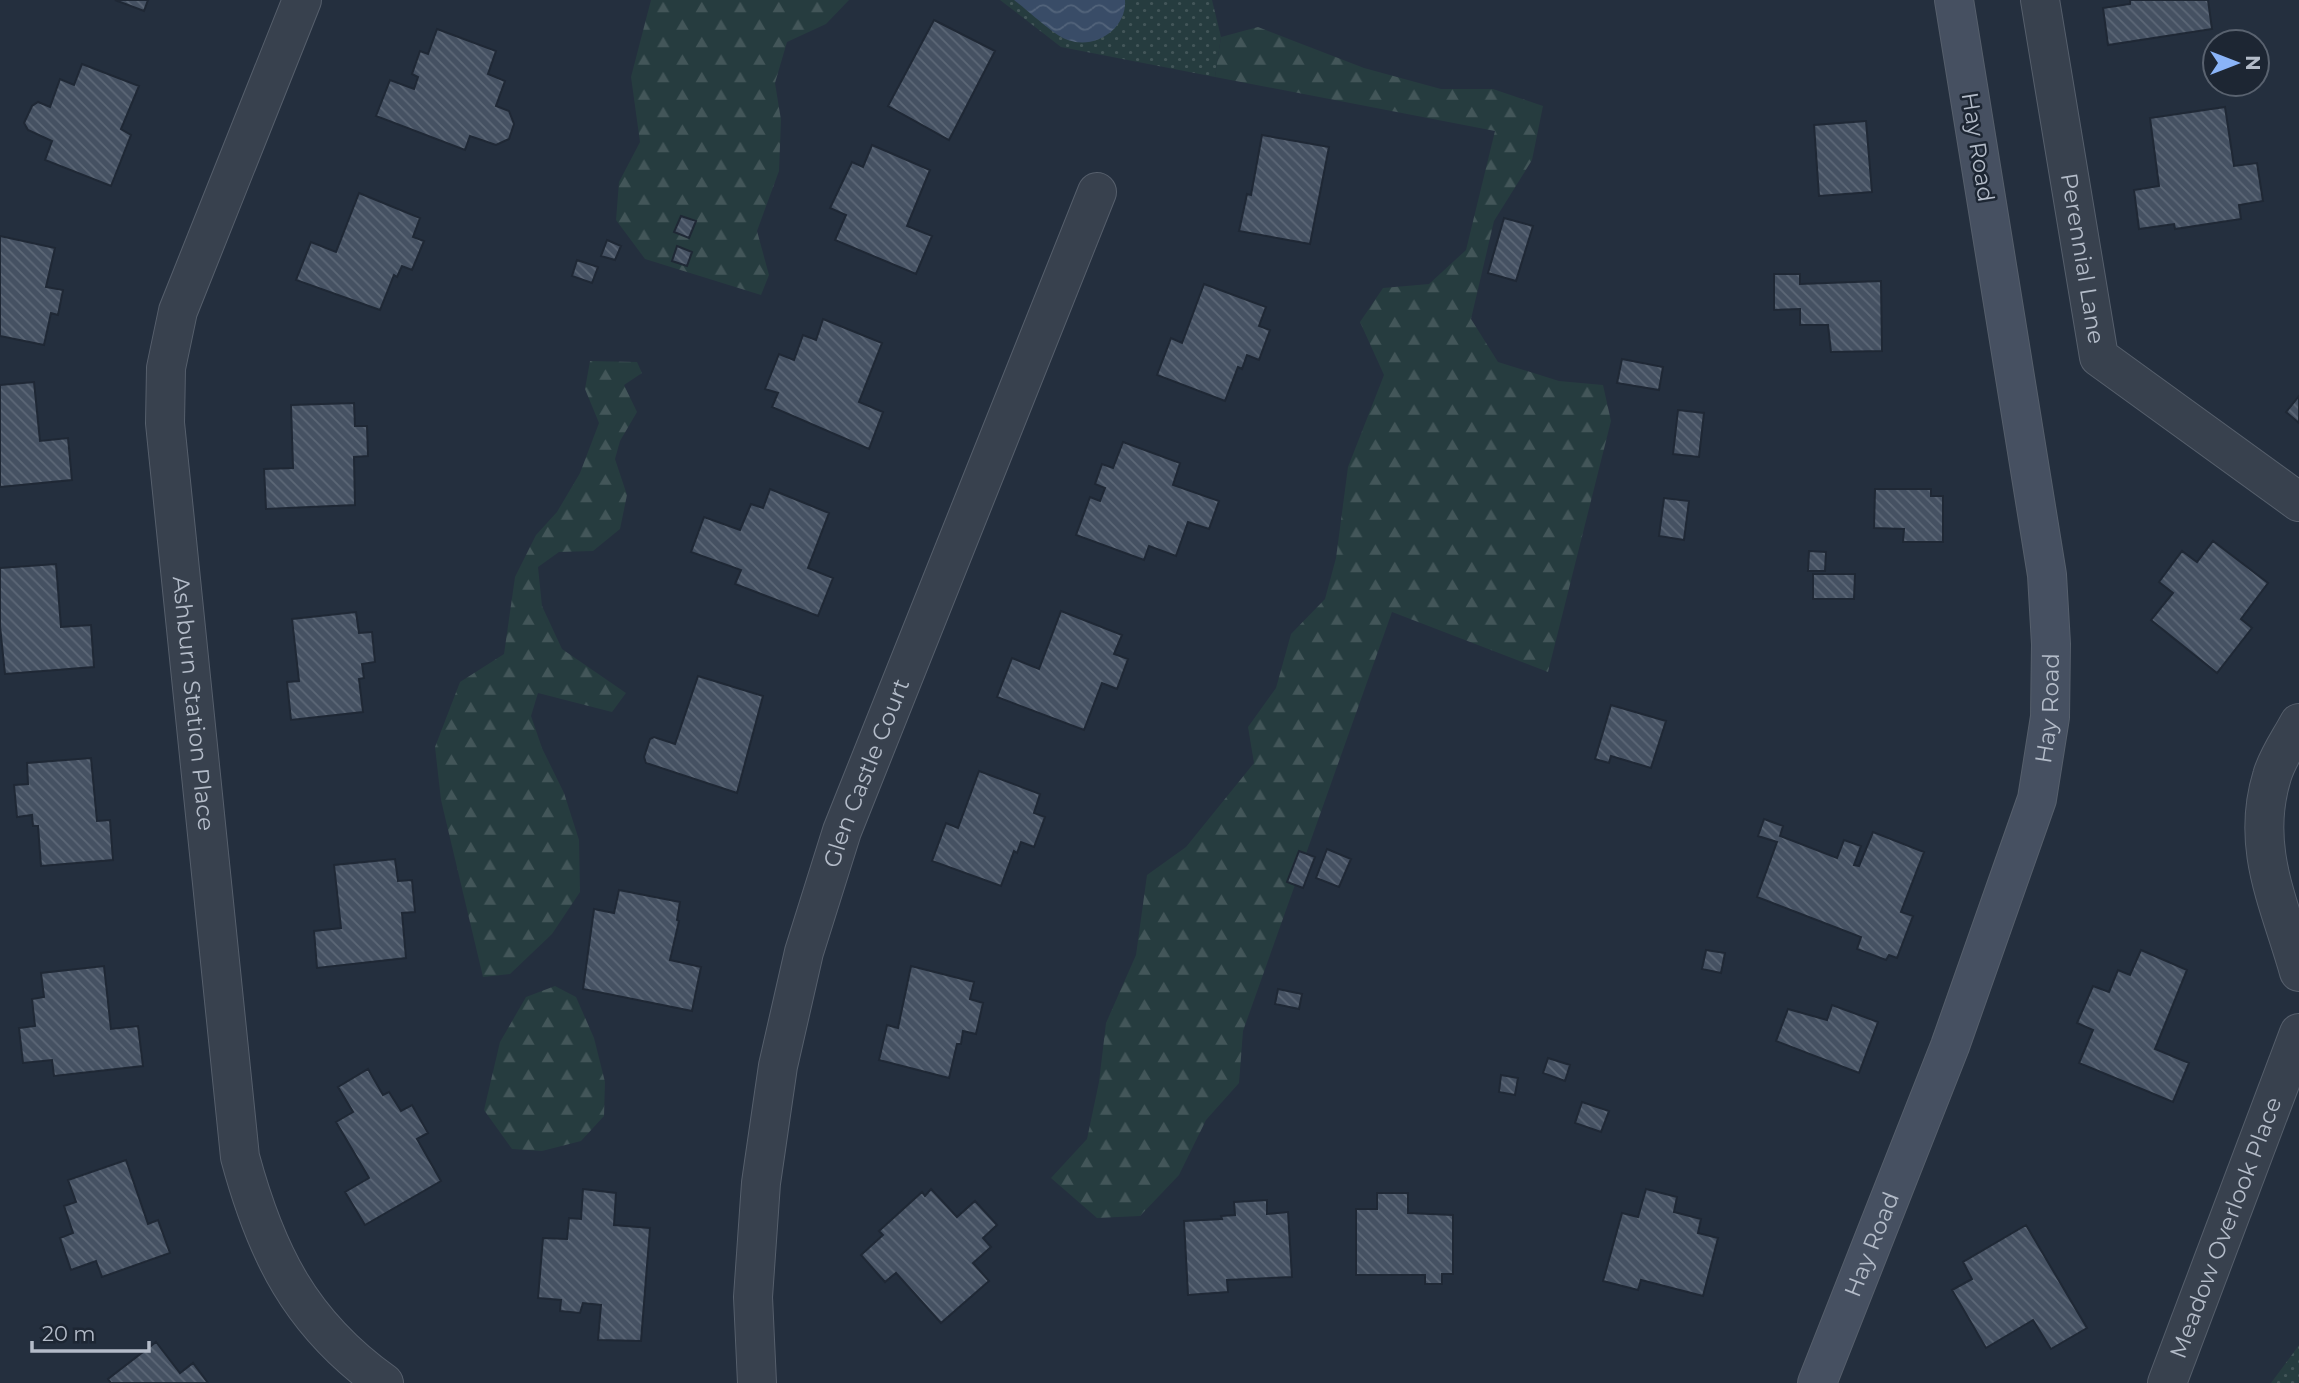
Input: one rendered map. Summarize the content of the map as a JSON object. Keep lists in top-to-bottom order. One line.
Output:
{"streets":{"street":["Hay Road","Perennial Lane","Ashburn Station Place","Glen Castle Court","Meadow Overlook Place"]},"scale_bar":"20 m","north":"right"}
